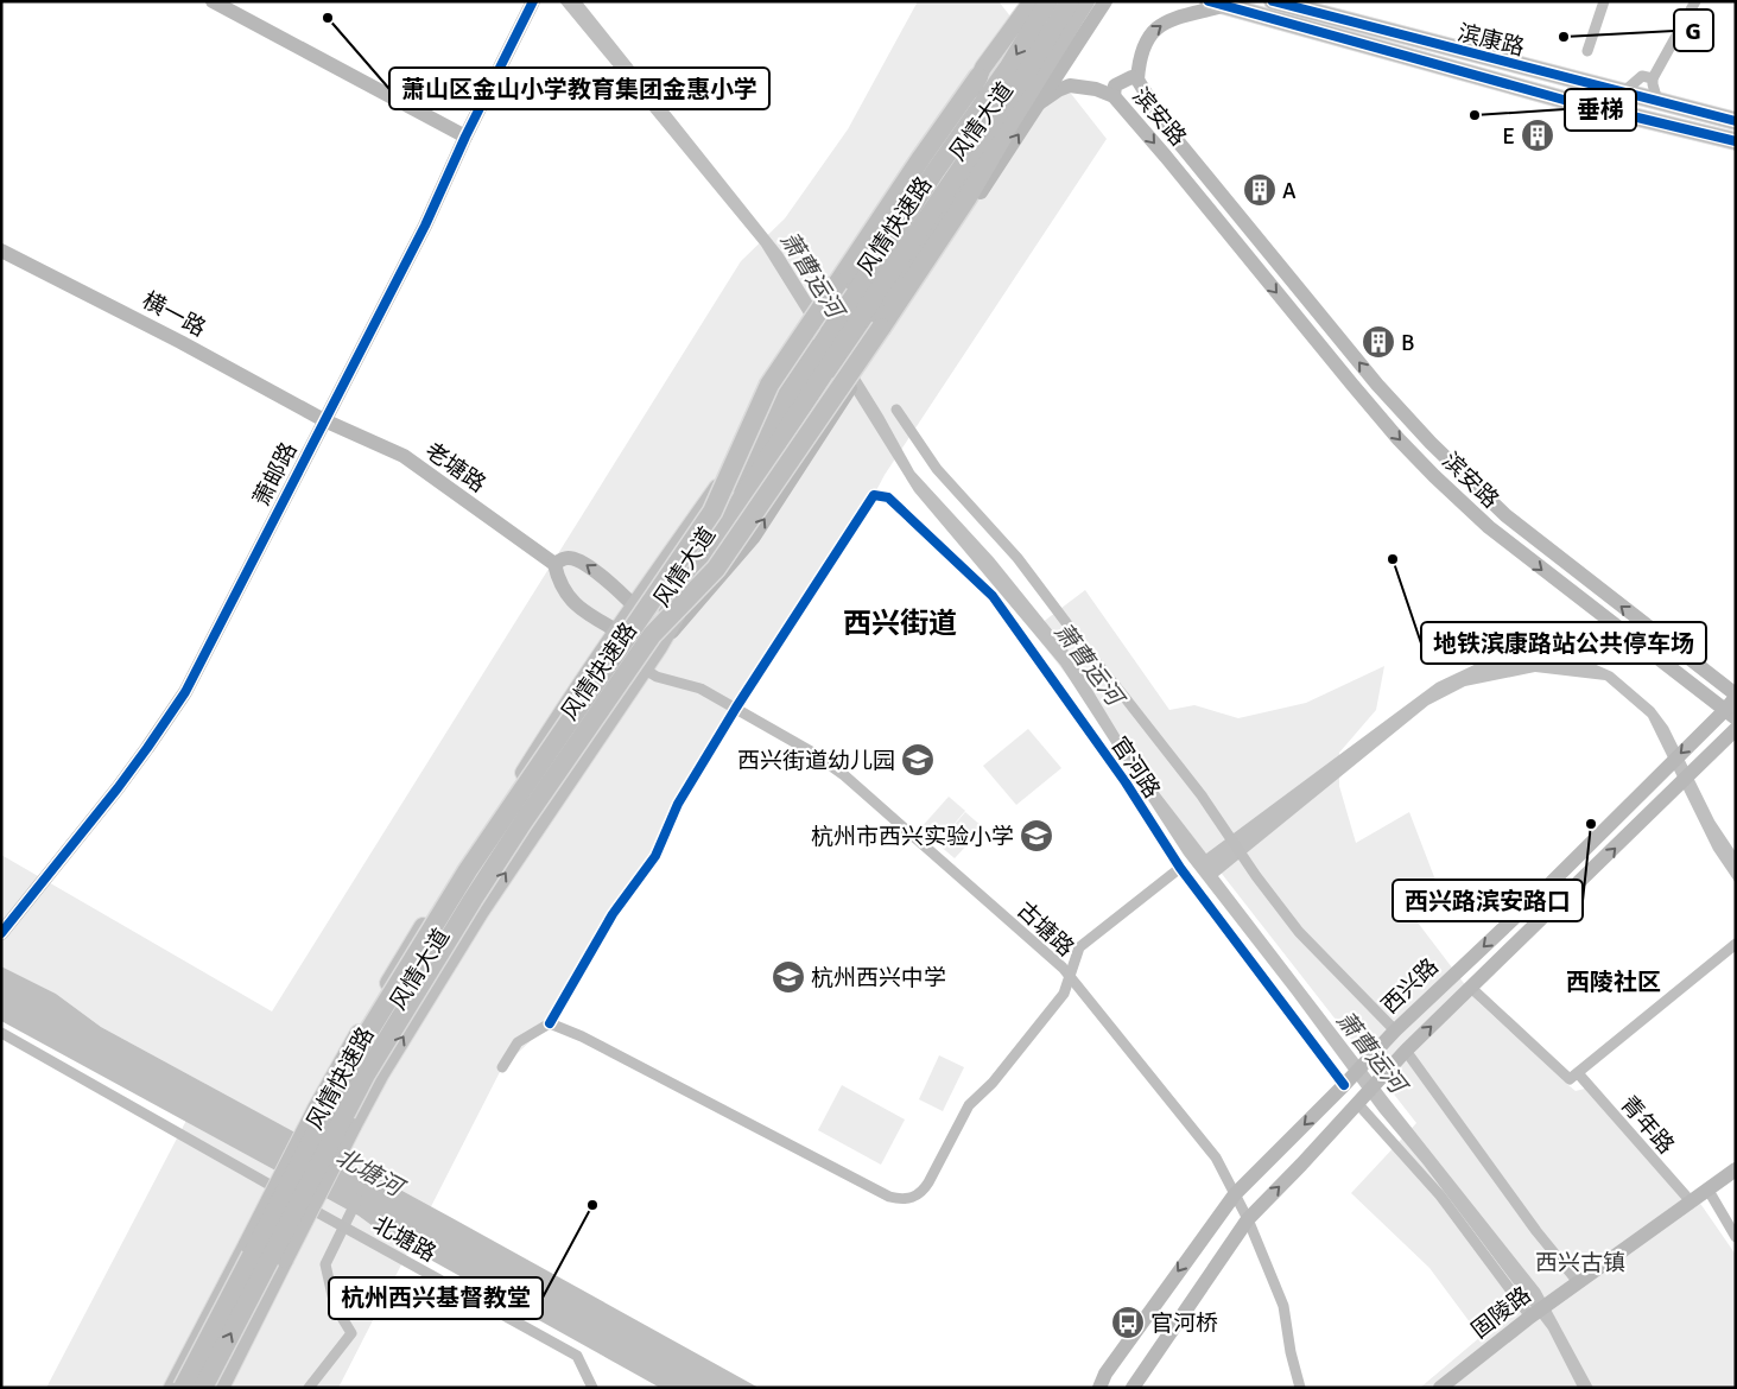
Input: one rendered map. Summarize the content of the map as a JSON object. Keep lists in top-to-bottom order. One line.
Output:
{"streets":{"highway":["风情快速路"],"main road":["滨康路","滨安路","风情大道","横一路","老塘路","萧邮路","西兴路","固陵路"],"street":["官河路","古塘路","青年路","北塘路"]},"crossings":[["滨安路","西兴路"],["风情大道","风情快速路"],["风情大道","古塘路"],["横一路","老塘路"],["横一路","萧邮路"],["老塘路","萧邮路"],["官河路","古塘路"],["官河路","西兴路"],["古塘路","西兴路"],["西兴路","青年路"],["青年路","固陵路"]],"districts":["西兴街道","西陵社区"],"water":["萧曹运河","北塘河"],"parks":["西兴古镇"],"places":{"other":["萧山区金山小学教育集团金惠小学","G","垂梯","地铁滨康路站公共停车场","西兴路滨安路口","杭州西兴基督教堂"],"building":["E","A","B"],"school or university":["西兴街道幼儿园","杭州市西兴实验小学","杭州西兴中学"],"bus stop":["官河桥"]}}
